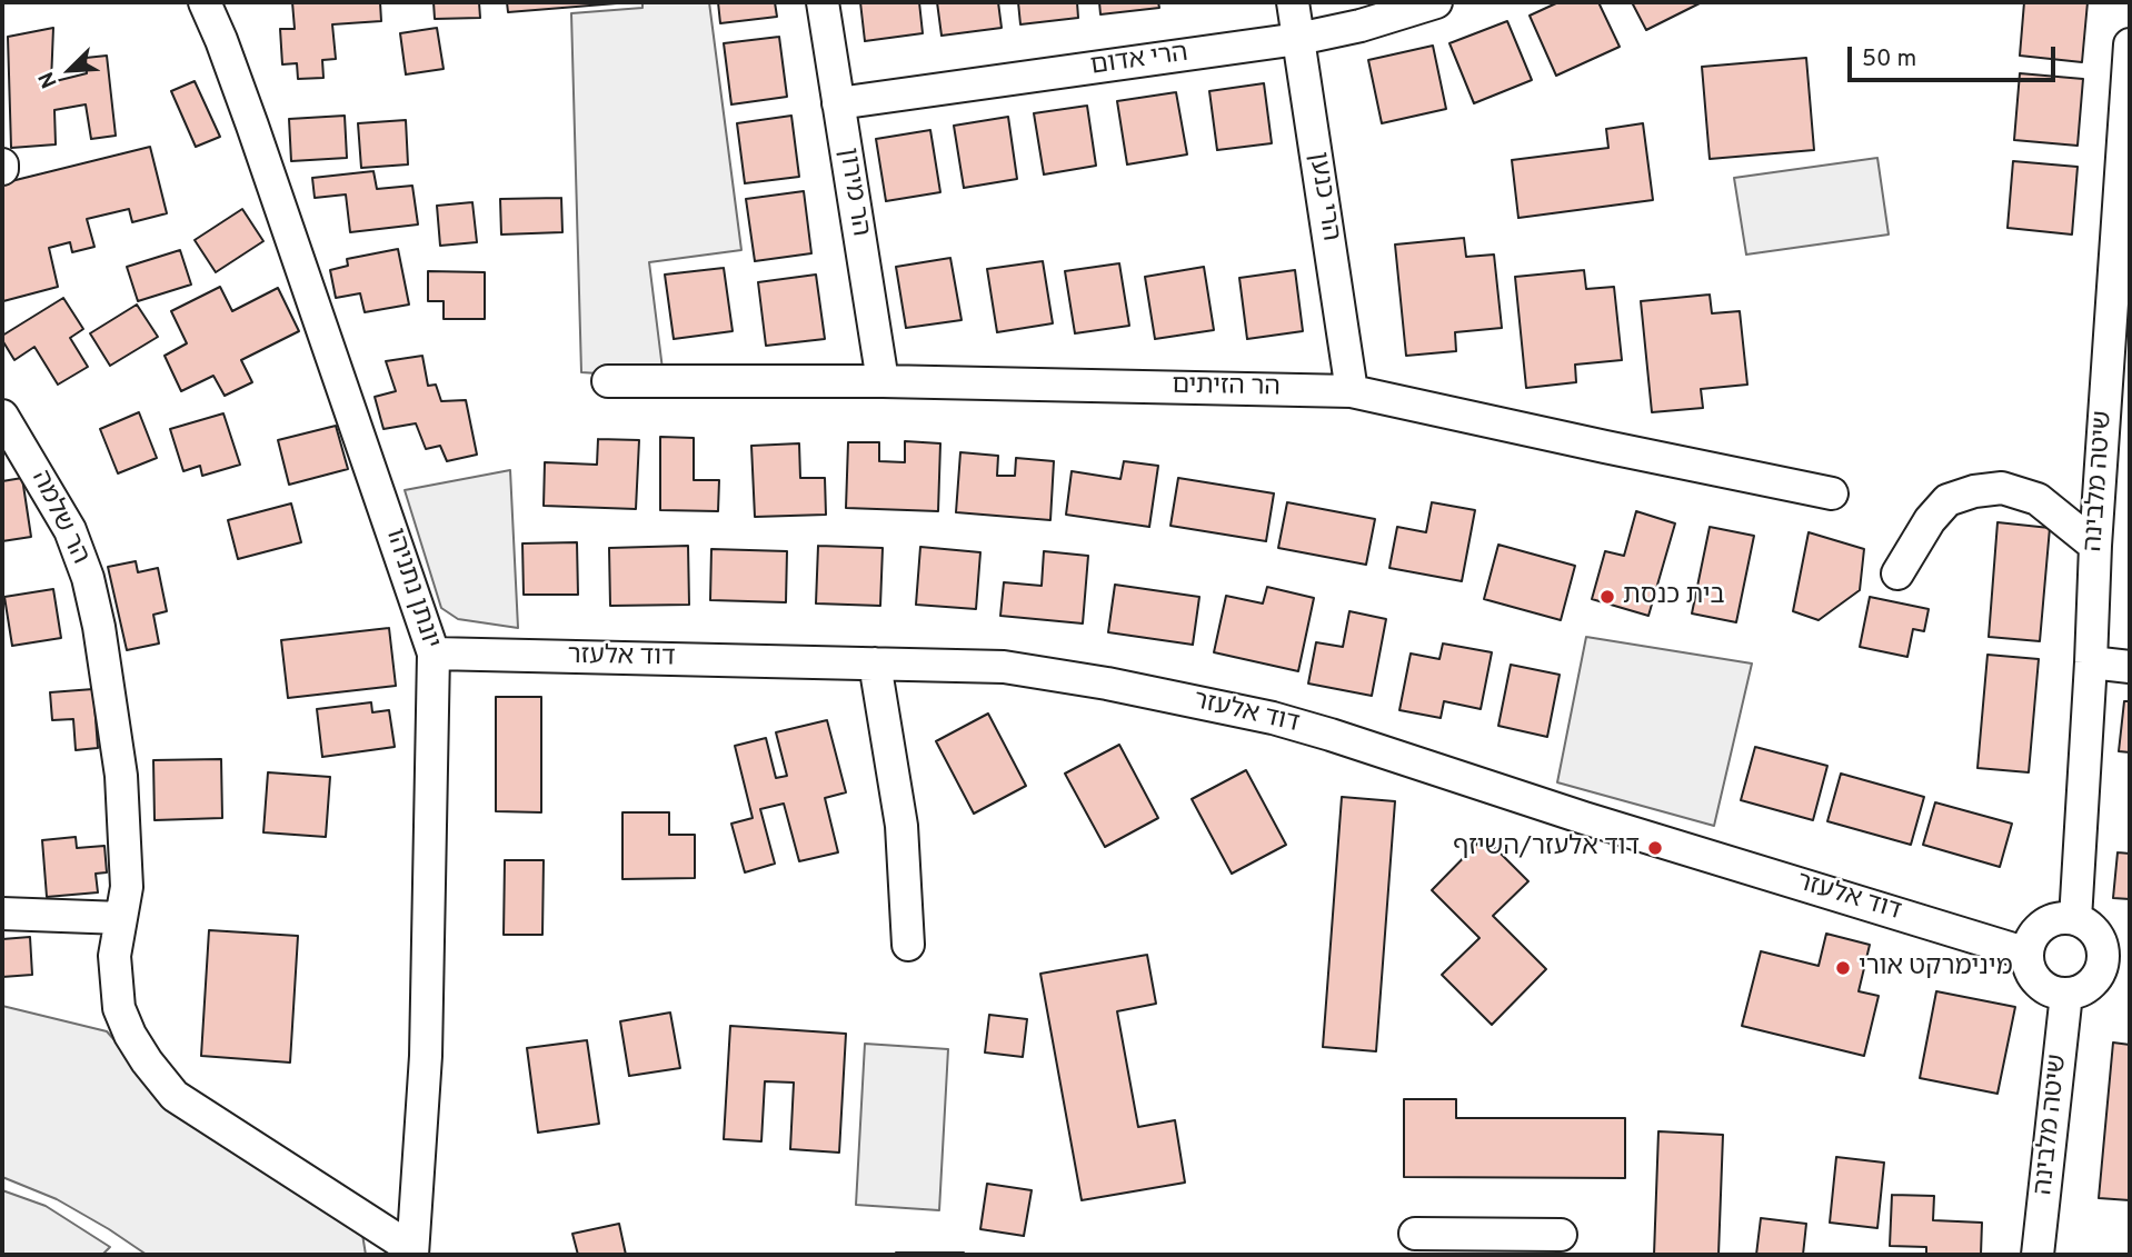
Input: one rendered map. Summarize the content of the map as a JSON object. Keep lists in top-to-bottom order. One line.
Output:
{"streets":{"street":["הרי אדום","הר מירון","הרי כנען","הר הזיתים","שיטה מלבינה","הר שלמה","יונתן נתניהו","דוד אלעזר"]},"crossings":[["הרי אדום","הר מירון"],["הרי אדום","הרי כנען"],["הר מירון","הר הזיתים"],["הרי כנען","הר הזיתים"],["שיטה מלבינה","דוד אלעזר"],["הר שלמה","יונתן נתניהו"],["יונתן נתניהו","דוד אלעזר"]],"places":["בית כנסת","דוד אלעזר/השיזף","מינימרקט אורי"],"scale_bar":"50 m","north":"bottom left"}
